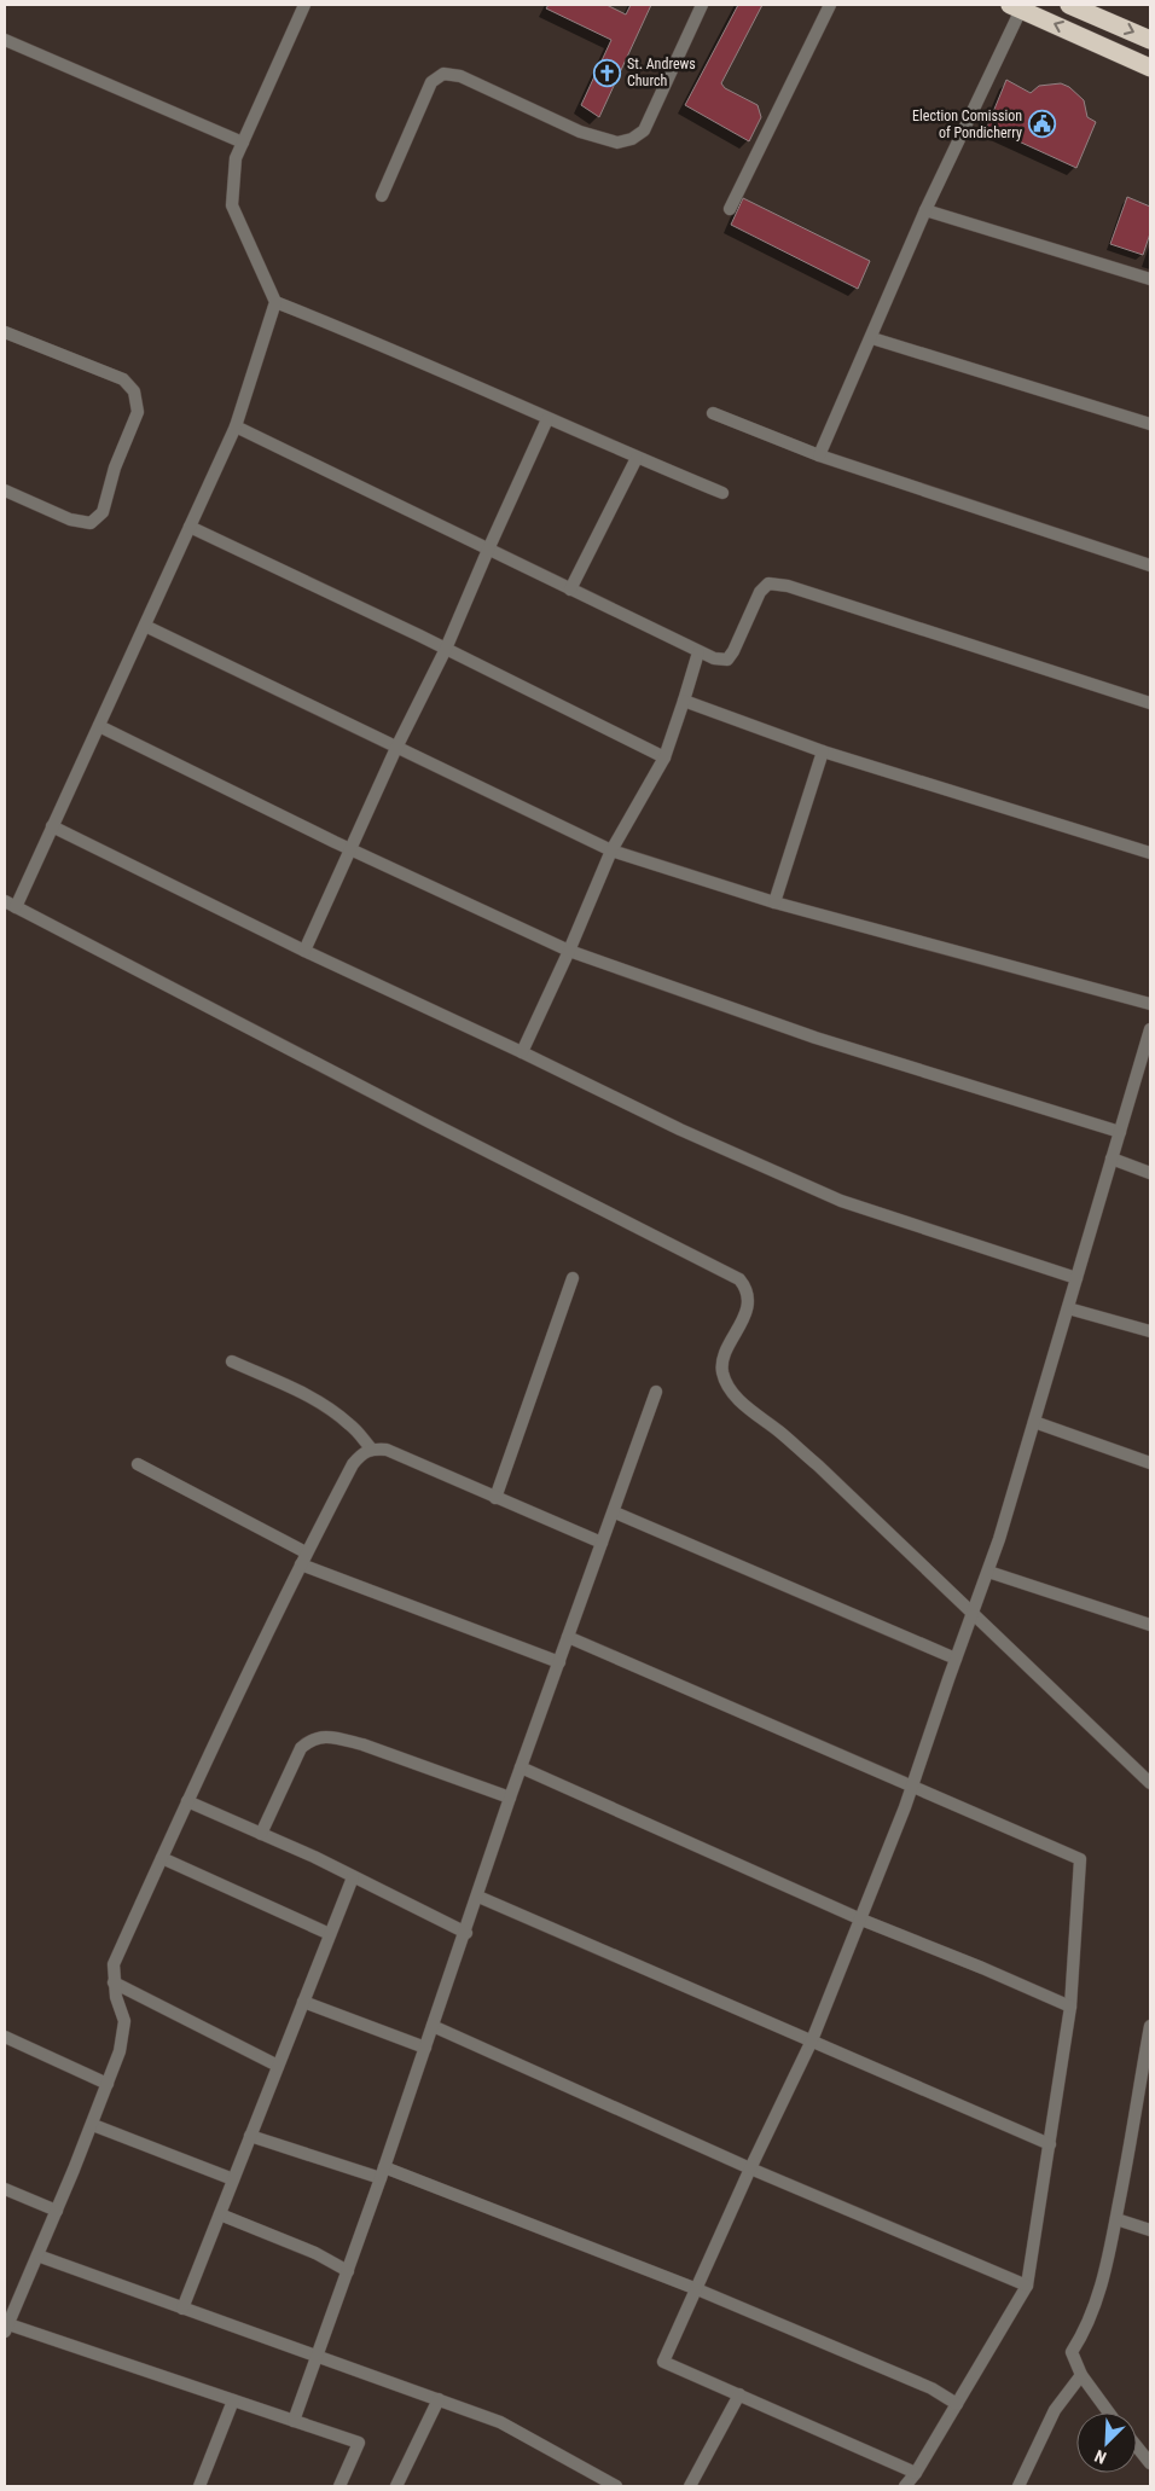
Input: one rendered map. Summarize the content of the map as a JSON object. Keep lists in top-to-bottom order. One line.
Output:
{"places":{"church":["St. Andrews Church"],"public building":["Election Comission of Pondicherry"]},"north":"bottom left"}
